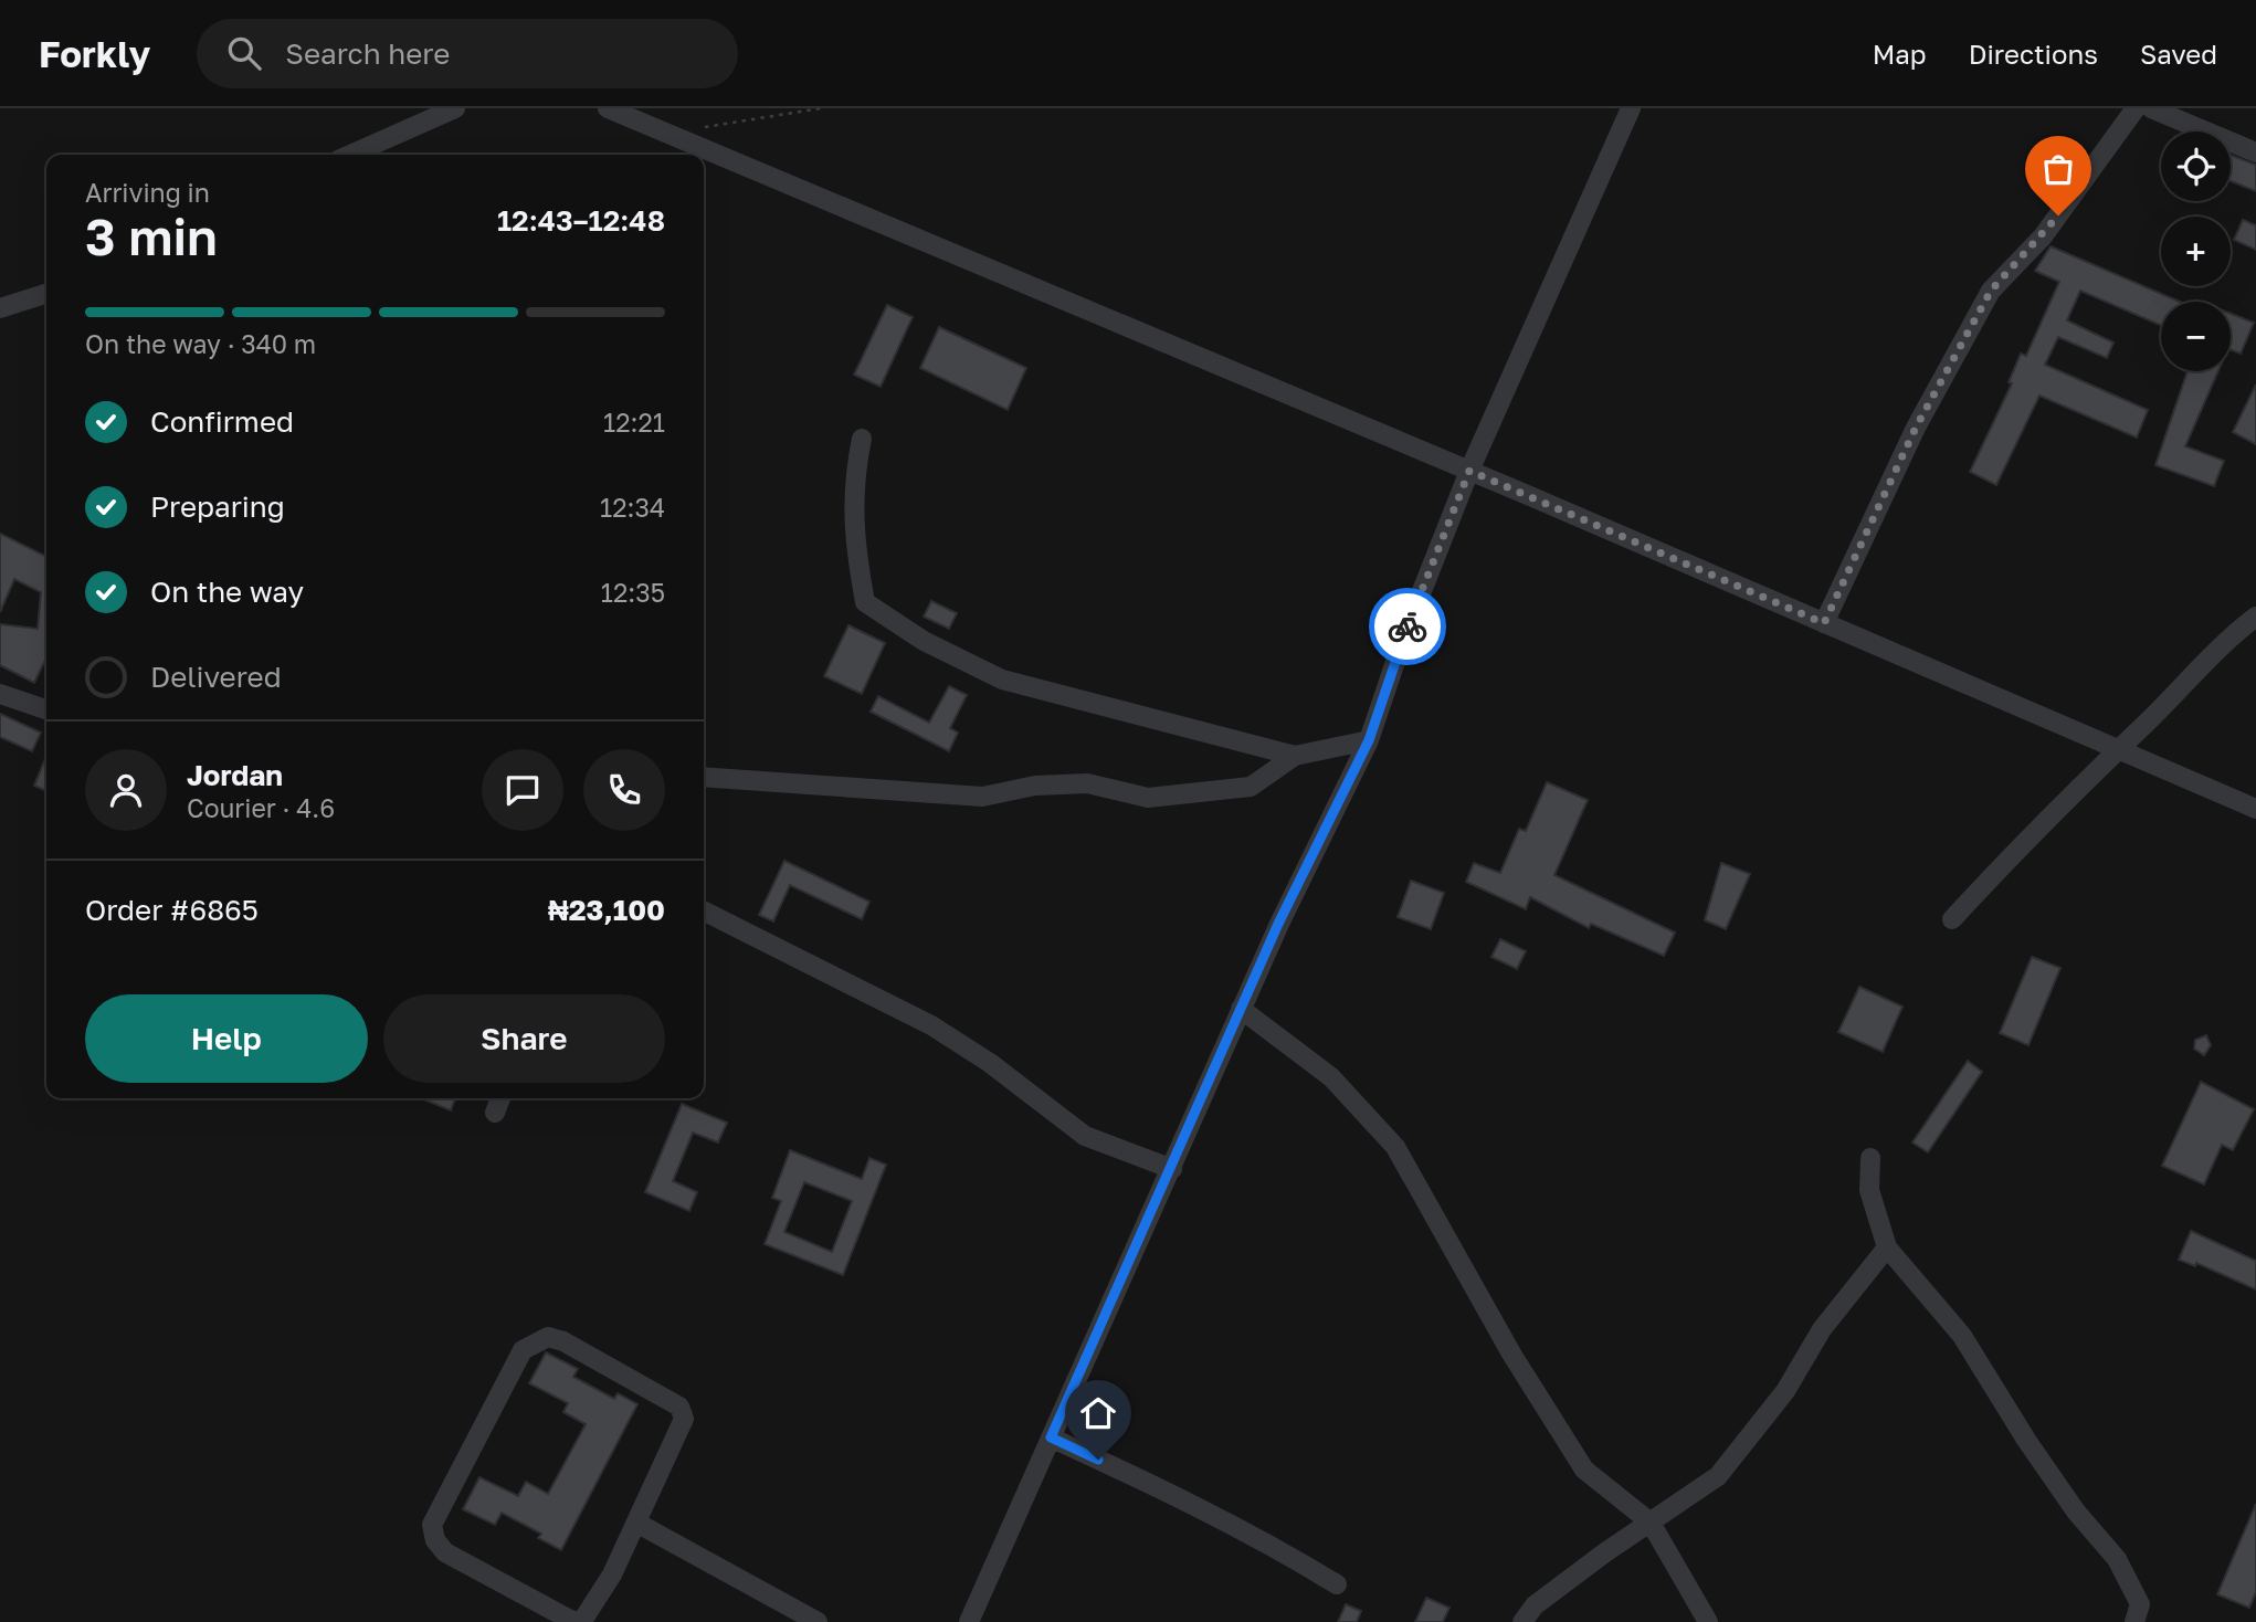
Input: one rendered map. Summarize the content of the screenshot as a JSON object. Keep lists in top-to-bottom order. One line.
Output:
{"page":{"header":"Forkly","search":"Search here","nav":["Map","Directions","Saved"],"map_buttons":["+","−"],"heading":["3 min","Arriving in","12:43–12:48"],"panel":["Jordan","Courier · 4.6","Order #6865","₦23,100"],"bar":"On the way · 340 m","list":[["Confirmed","12:21"],["Preparing","12:34"],["On the way","12:35"],"Delivered"],"buttons":["Help","Share"]}}
